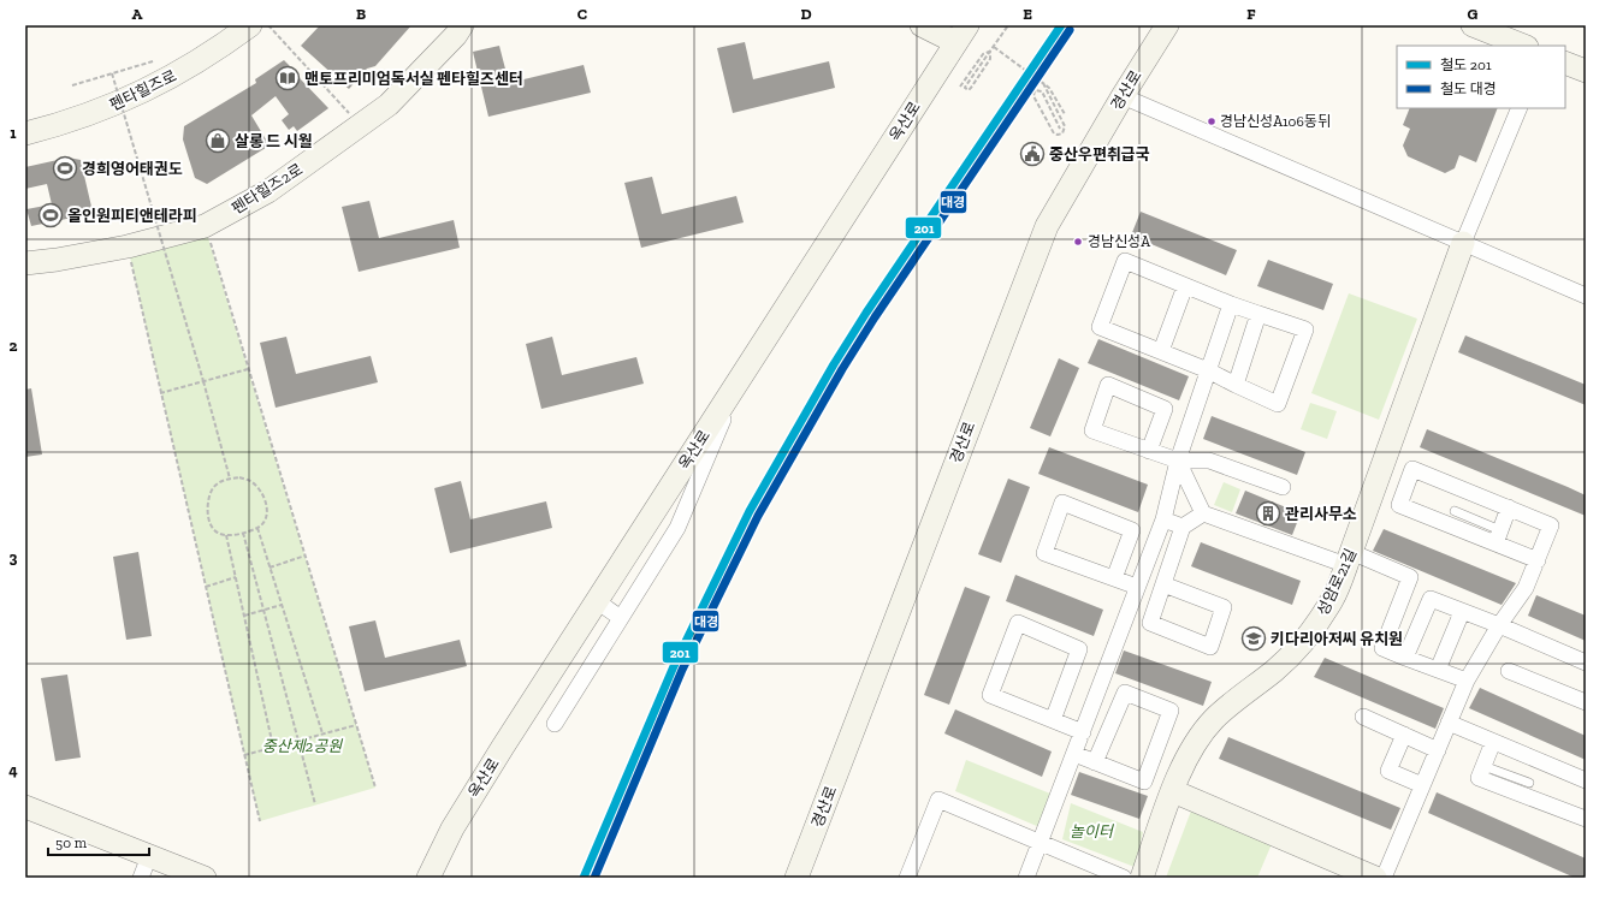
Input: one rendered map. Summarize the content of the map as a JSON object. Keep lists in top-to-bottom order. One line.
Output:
{"streets":{"street":["펜타힐즈로","경산로","옥산로","펜타힐즈2로","성암로21길"]},"parks":["중산제2공원","놀이터"],"places":{"library":["맨토프리미엄독서실 펜타힐즈센터"],"other":["경남신성A106동뒤","경남신성A"],"shop":["살롱 드 시월"],"public building":["중산우편취급국"],"sports":["경희영어태권도","올인원피티앤테라피"],"building":["관리사무소"],"school or university":["키다리아저씨 유치원"]},"lines":["rail line 201","rail line 대경"],"legend":["철도 201","철도 대경"],"scale_bar":"50 m","grid":{"columns":["A","B","C","D","E","F","G"],"rows":["1","2","3","4"]}}
